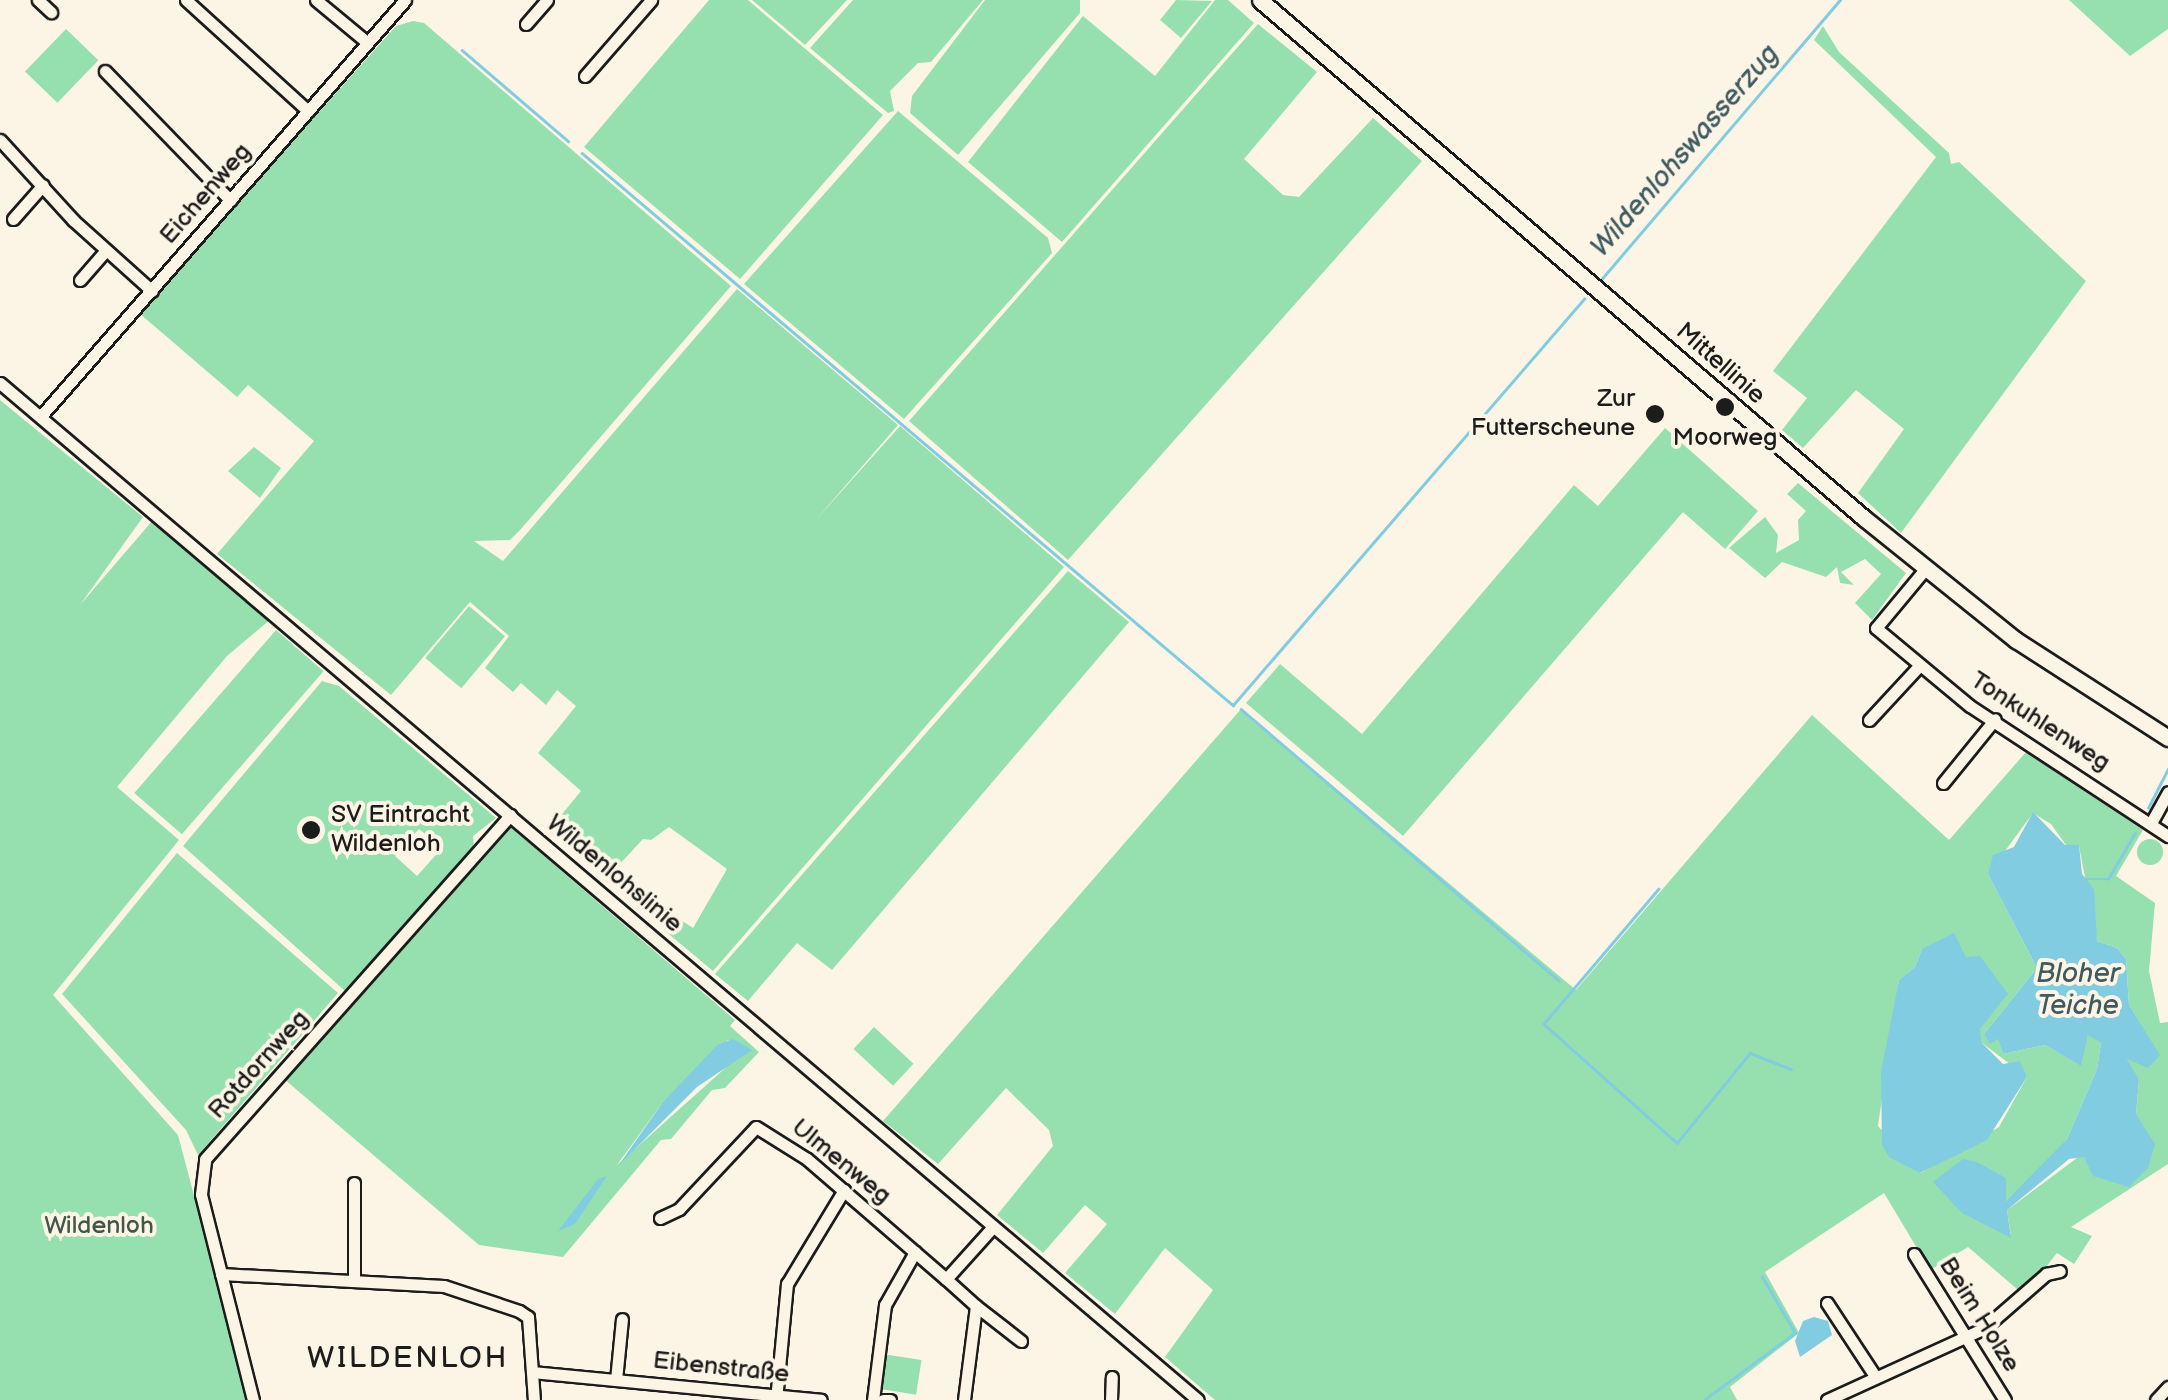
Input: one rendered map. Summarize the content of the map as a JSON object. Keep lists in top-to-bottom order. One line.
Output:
{"streets":{"street":["Eichenweg","Mittellinie","Tonkuhlenweg","Wildenlohslinie","Rotdornweg","Ulmenweg","Beim Holze","Eibenstraße"]},"crossings":[["Eichenweg","Wildenlohslinie"],["Mittellinie","Tonkuhlenweg"],["Wildenlohslinie","Rotdornweg"]],"districts":["WILDENLOH"],"water":["Wildenlohswasserzug","Bloher Teiche"],"parks":["Wildenloh"],"places":["Moorweg","Zur Futterscheune","SV Eintracht Wildenloh"]}
